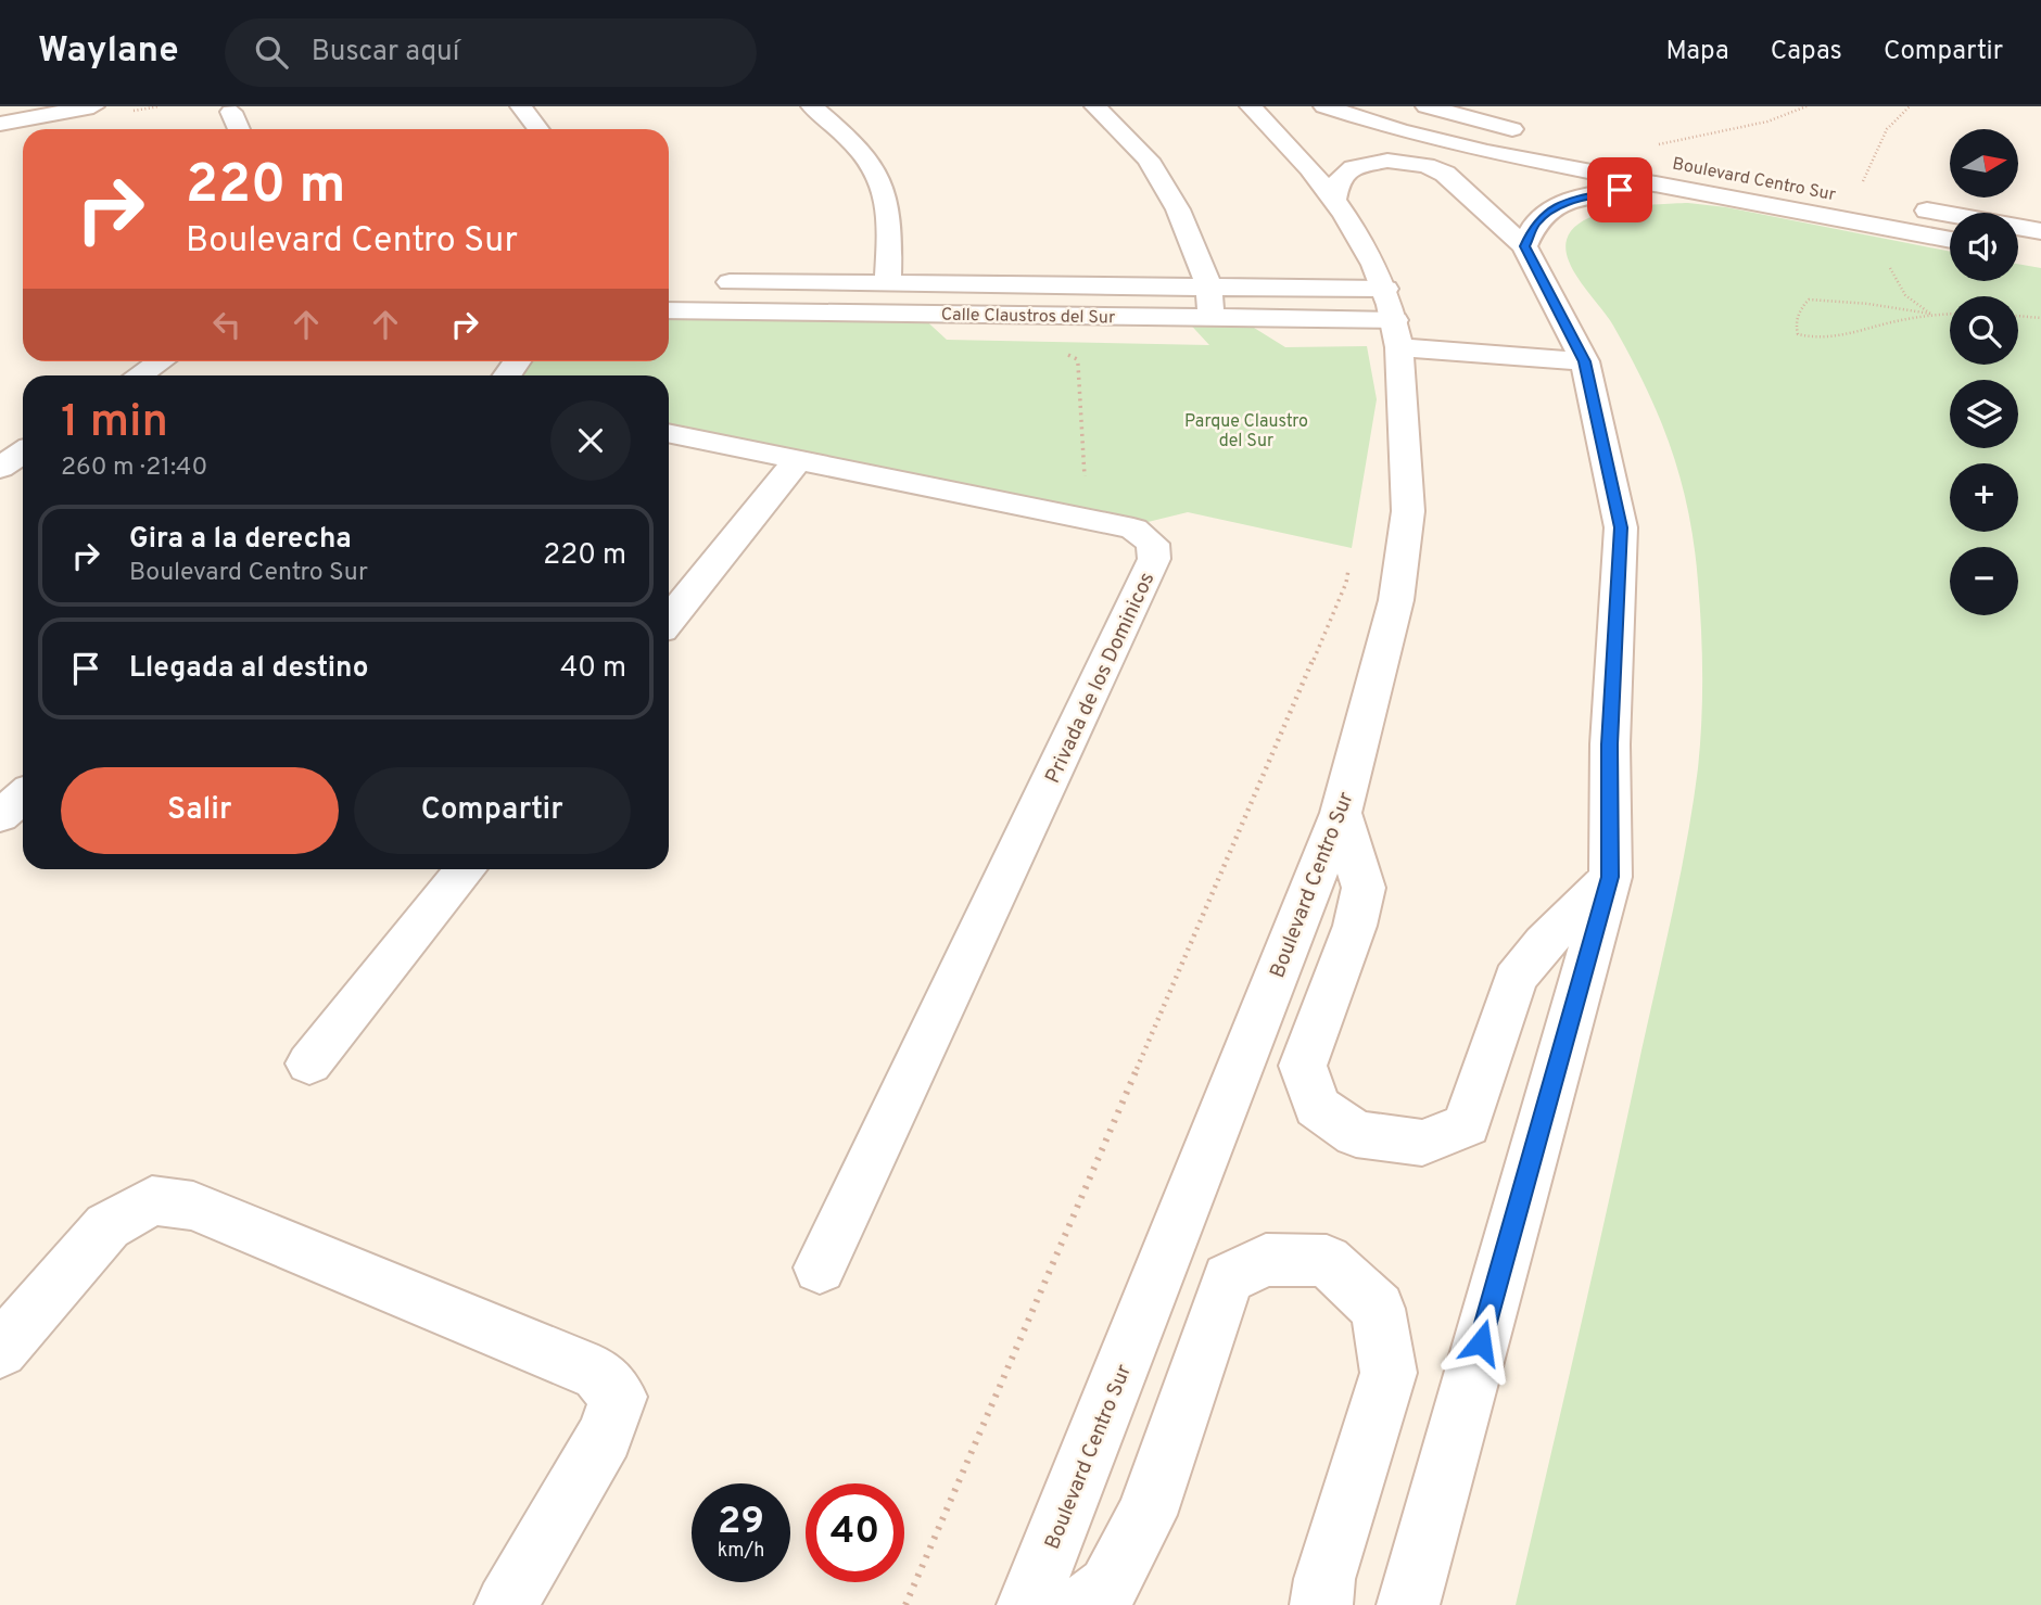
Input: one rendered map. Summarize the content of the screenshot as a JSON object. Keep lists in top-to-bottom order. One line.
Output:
{"streets":{"street":["Boulevard Centro Sur","Calle Claustros del Sur","Privada de los Dominicos"]},"crossings":[["Boulevard Centro Sur","Calle Claustros del Sur"]],"parks":["Parque Claustro del Sur"],"north":"right","page":{"header":"Waylane","search":"Buscar aquí","nav":["Mapa","Capas","Compartir"],"map_buttons":["+","−"],"turn":["220 m","Boulevard Centro Sur"],"heading":["1 min","260 m · 21:40"],"list":[{"name":"Gira a la derecha","note":"Boulevard Centro Sur","value":"220 m"},{"name":"Llegada al destino","value":"40 m"}],"buttons":["Salir","Compartir"],"speed":"29 km/h","limit":"40"}}
